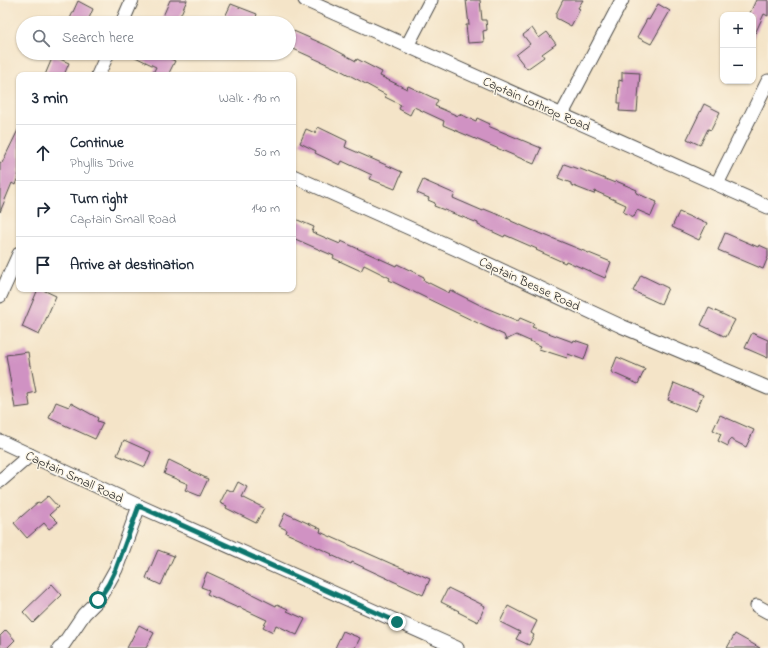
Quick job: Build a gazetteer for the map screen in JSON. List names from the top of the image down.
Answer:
{
  "streets": {
    "street": ["Captain Lothrop Road", "Captain Besse Road", "Captain Small Road"]
  },
  "page": {
    "map_buttons": ["+", "−"],
    "search": "Search here",
    "heading": ["3 min", "Walk · 190 m"],
    "list": [
      ["Continue", "Phyllis Drive", "50 m"],
      ["Turn right", "Captain Small Road", "140 m"],
      "Arrive at destination"
    ]
  }
}
